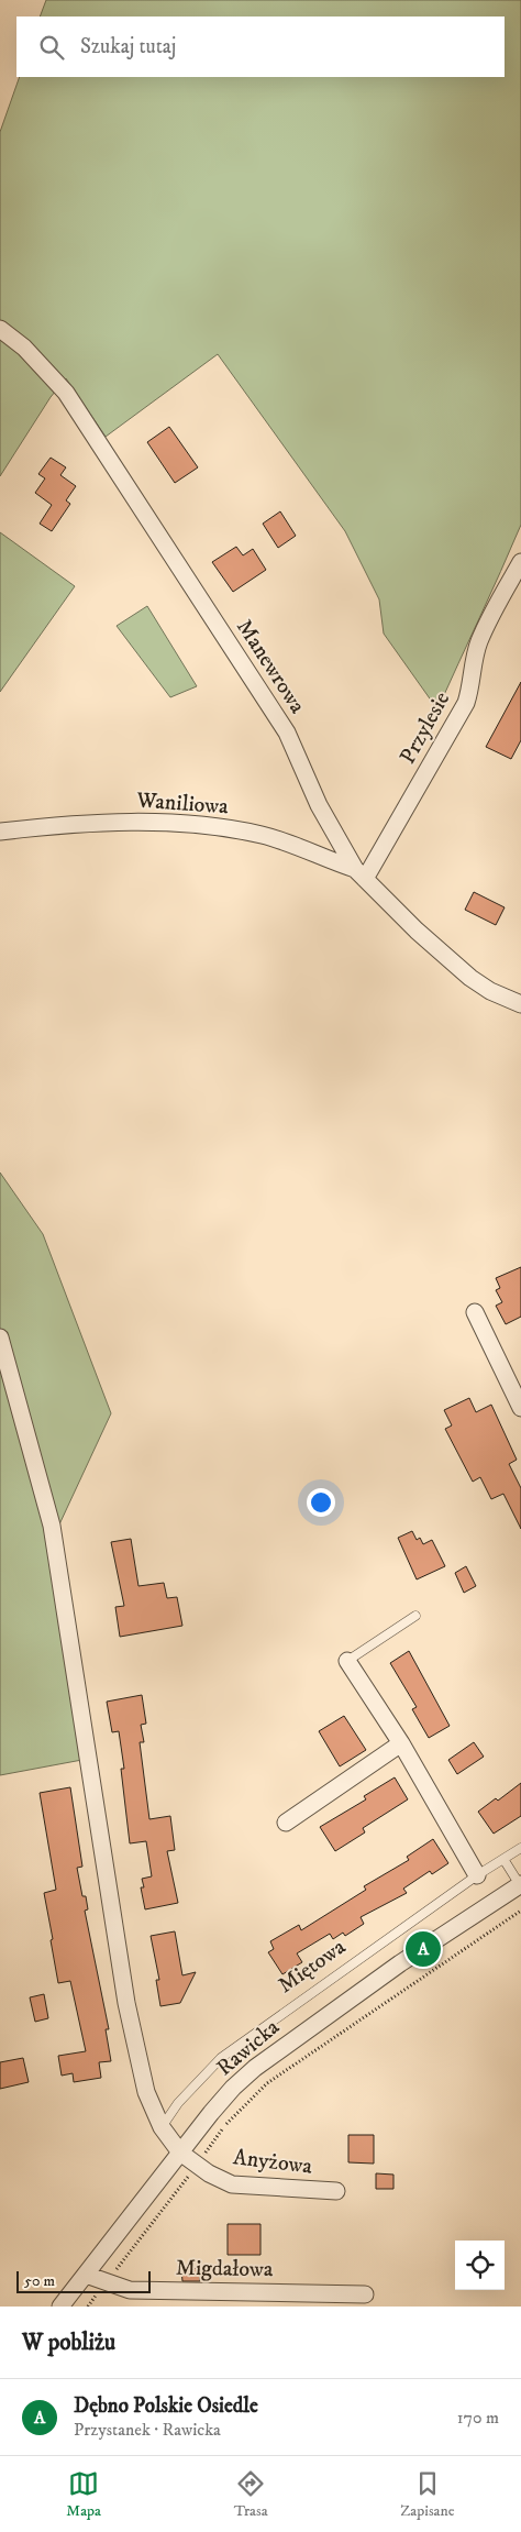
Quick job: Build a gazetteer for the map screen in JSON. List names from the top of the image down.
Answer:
{
  "streets": {
    "street": [
      "Manewrowa",
      "Przylesie",
      "Waniliowa",
      "Rawicka",
      "Anyżowa",
      "Migdałowa"
    ],
    "lane": ["Miętowa"]
  },
  "crossings": [
    ["Manewrowa", "Przylesie"],
    ["Manewrowa", "Waniliowa"],
    ["Przylesie", "Waniliowa"],
    ["Rawicka", "Anyżowa"],
    ["Rawicka", "Migdałowa"]
  ],
  "scale_bar": "50 m",
  "page": {
    "search": "Szukaj tutaj",
    "pins": "A",
    "scale": "50 m",
    "heading": "W pobliżu",
    "list": [
      {
        "mark": "A",
        "name": "Dębno Polskie Osiedle",
        "note": "Przystanek · Rawicka",
        "value": "170 m"
      }
    ],
    "nav": ["Mapa", "Trasa", "Zapisane"]
  }
}
